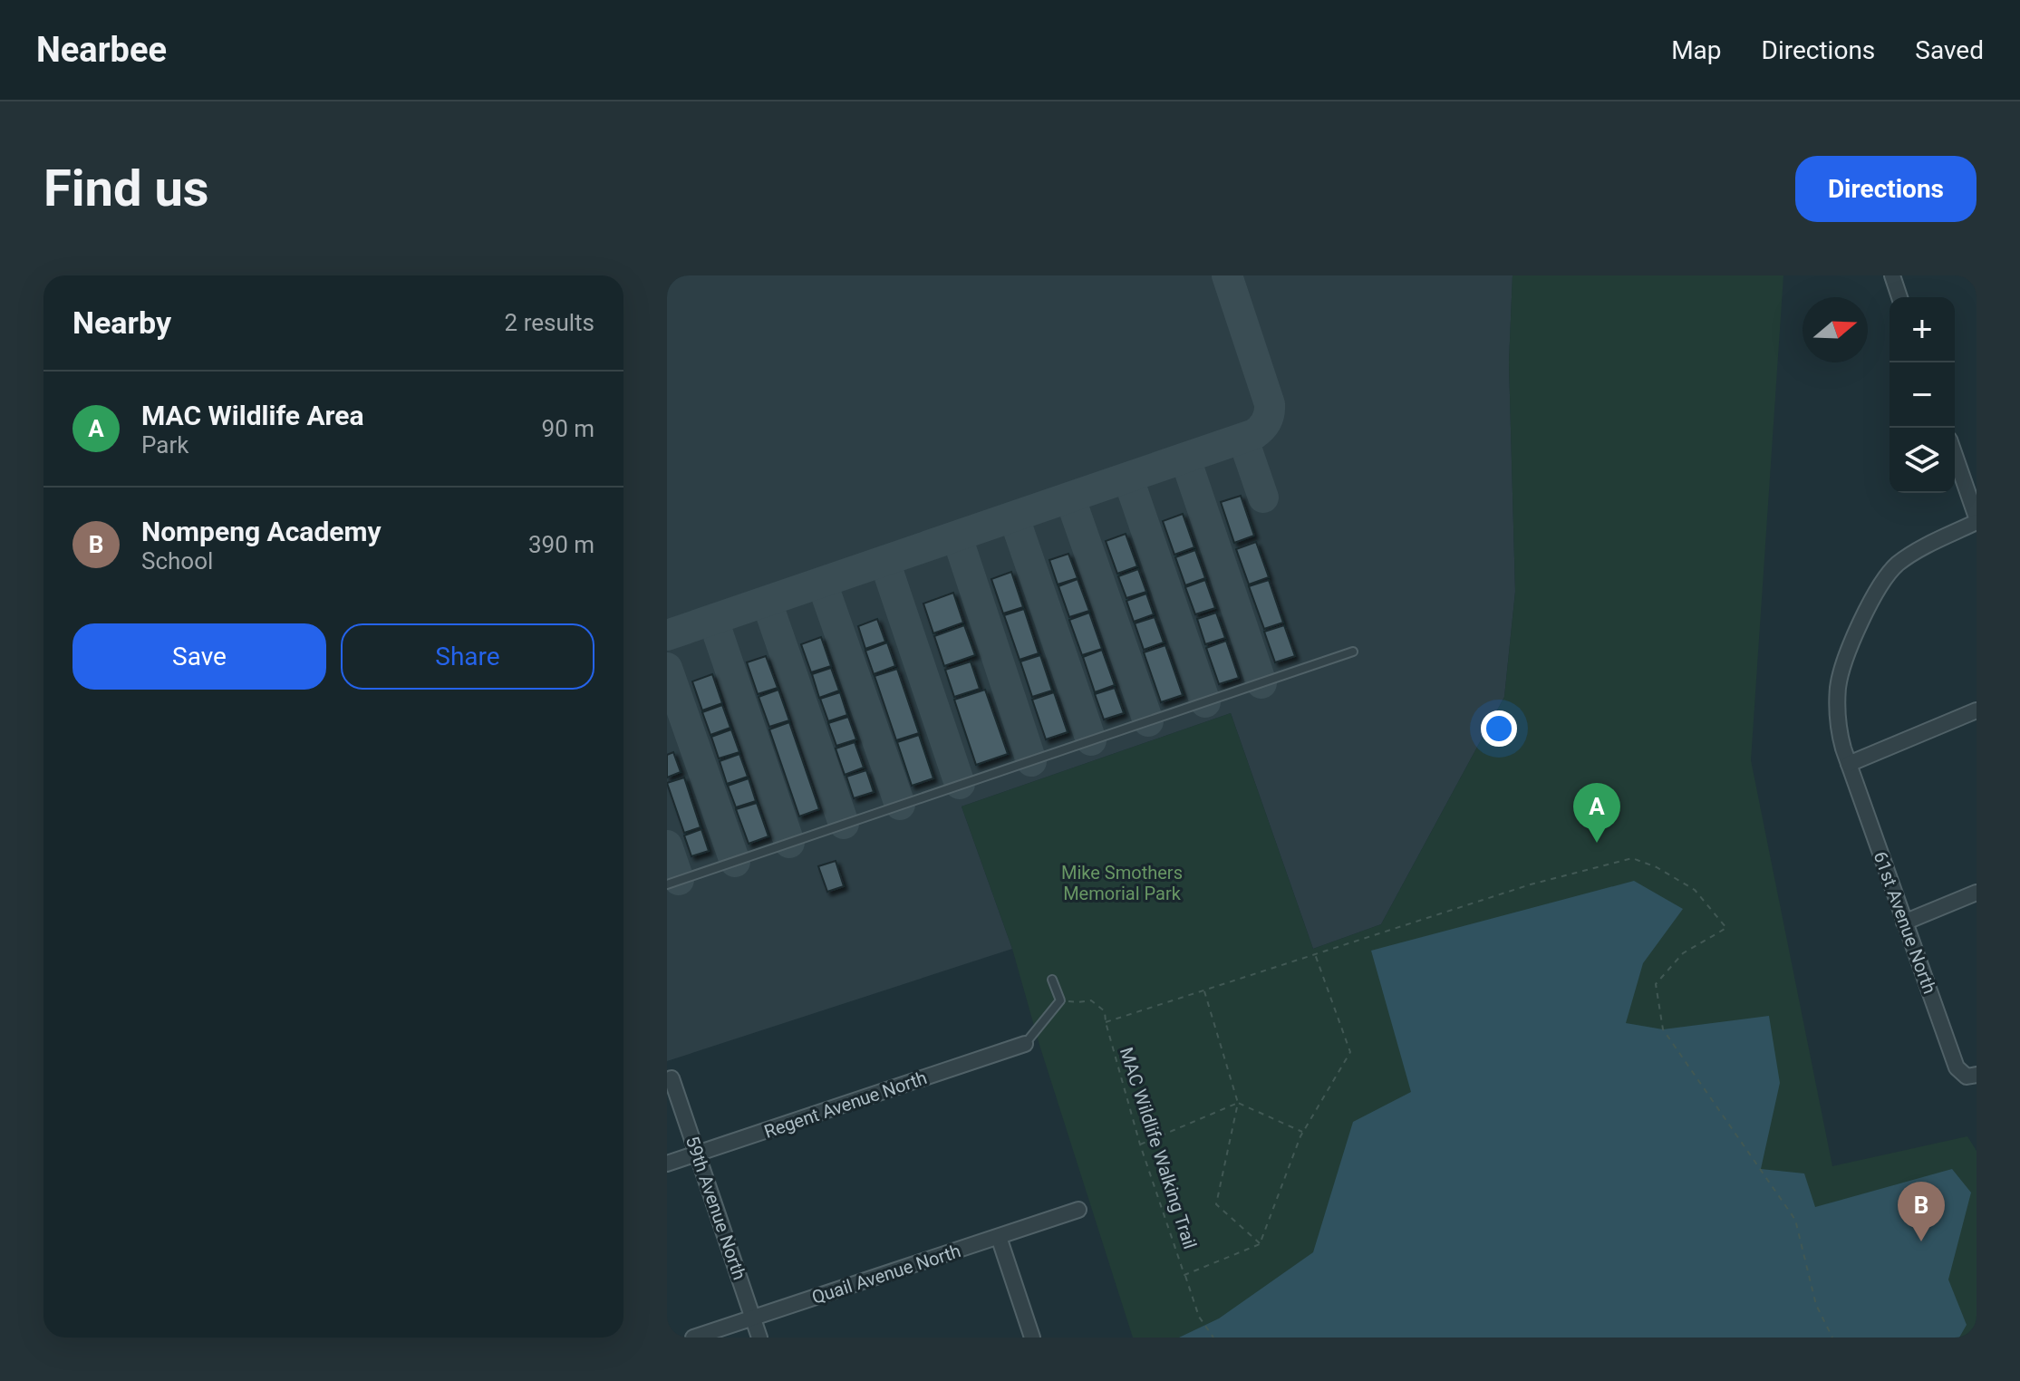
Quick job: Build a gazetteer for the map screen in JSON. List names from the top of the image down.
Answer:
{
  "streets": {
    "street": [
      "61st Avenue North",
      "Regent Avenue North",
      "59th Avenue North",
      "Quail Avenue North"
    ],
    "path": ["MAC Wildlife Walking Trail"]
  },
  "crossings": [
    ["Regent Avenue North", "59th Avenue North"],
    ["59th Avenue North", "Quail Avenue North"]
  ],
  "parks": ["Mike Smothers Memorial Park"],
  "north": "right",
  "page": {
    "header": "Nearbee",
    "nav": ["Map", "Directions", "Saved"],
    "buttons": [
      "Directions",
      ["Save", "Share"]
    ],
    "title": "Find us",
    "heading": ["Nearby", "2 results"],
    "map_buttons": ["+", "−"],
    "list": [
      {
        "mark": "A",
        "name": "MAC Wildlife Area",
        "note": "Park",
        "value": "90 m"
      },
      {
        "mark": "B",
        "name": "Nompeng Academy",
        "note": "School",
        "value": "390 m"
      }
    ],
    "pins": ["A", "B"]
  }
}
